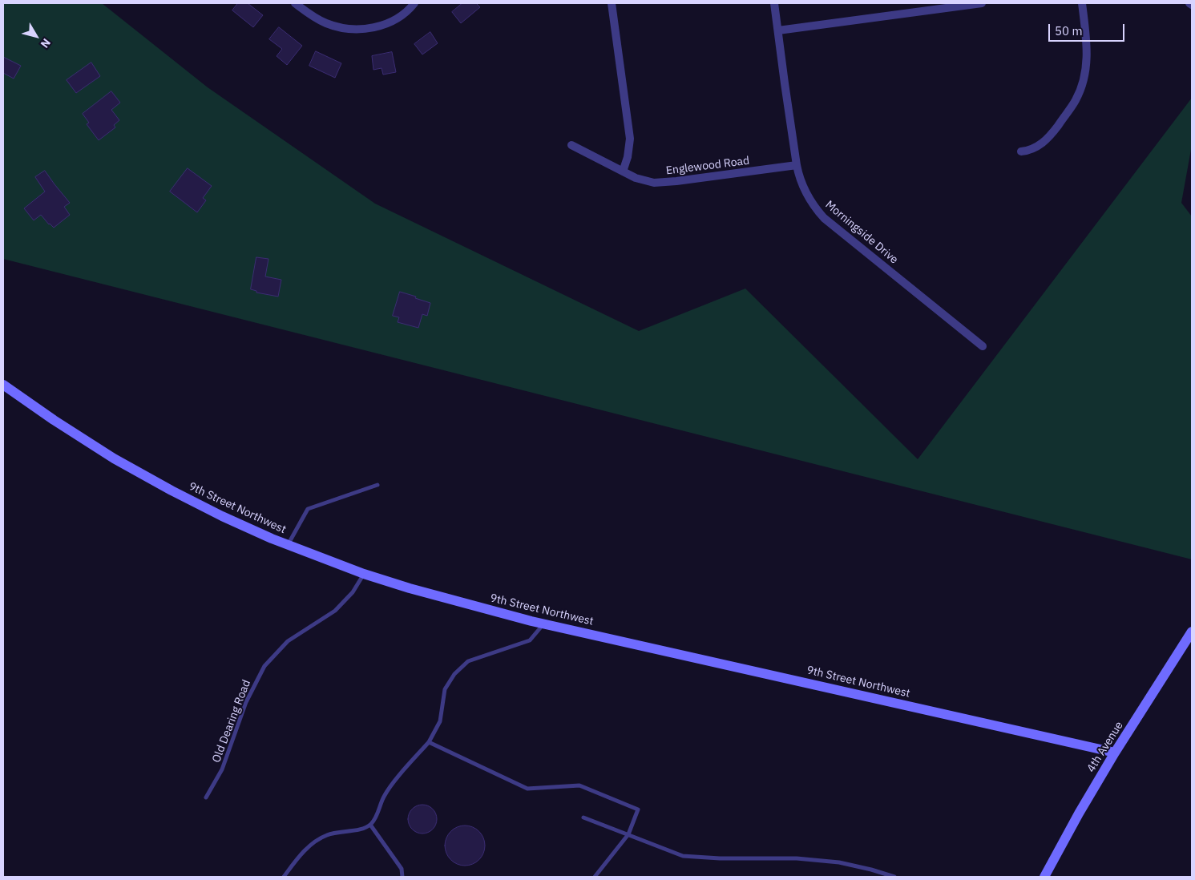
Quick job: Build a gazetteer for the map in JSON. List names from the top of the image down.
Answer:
{
  "streets": {
    "street": [
      "Englewood Road",
      "Morningside Drive",
      "9th Street Northwest",
      "4th Avenue"
    ],
    "lane": ["Old Dearing Road"]
  },
  "crossings": [
    ["Englewood Road", "Morningside Drive"],
    ["9th Street Northwest", "Old Dearing Road"],
    ["9th Street Northwest", "4th Avenue"]
  ],
  "scale_bar": "50 m",
  "north": "bottom right"
}
